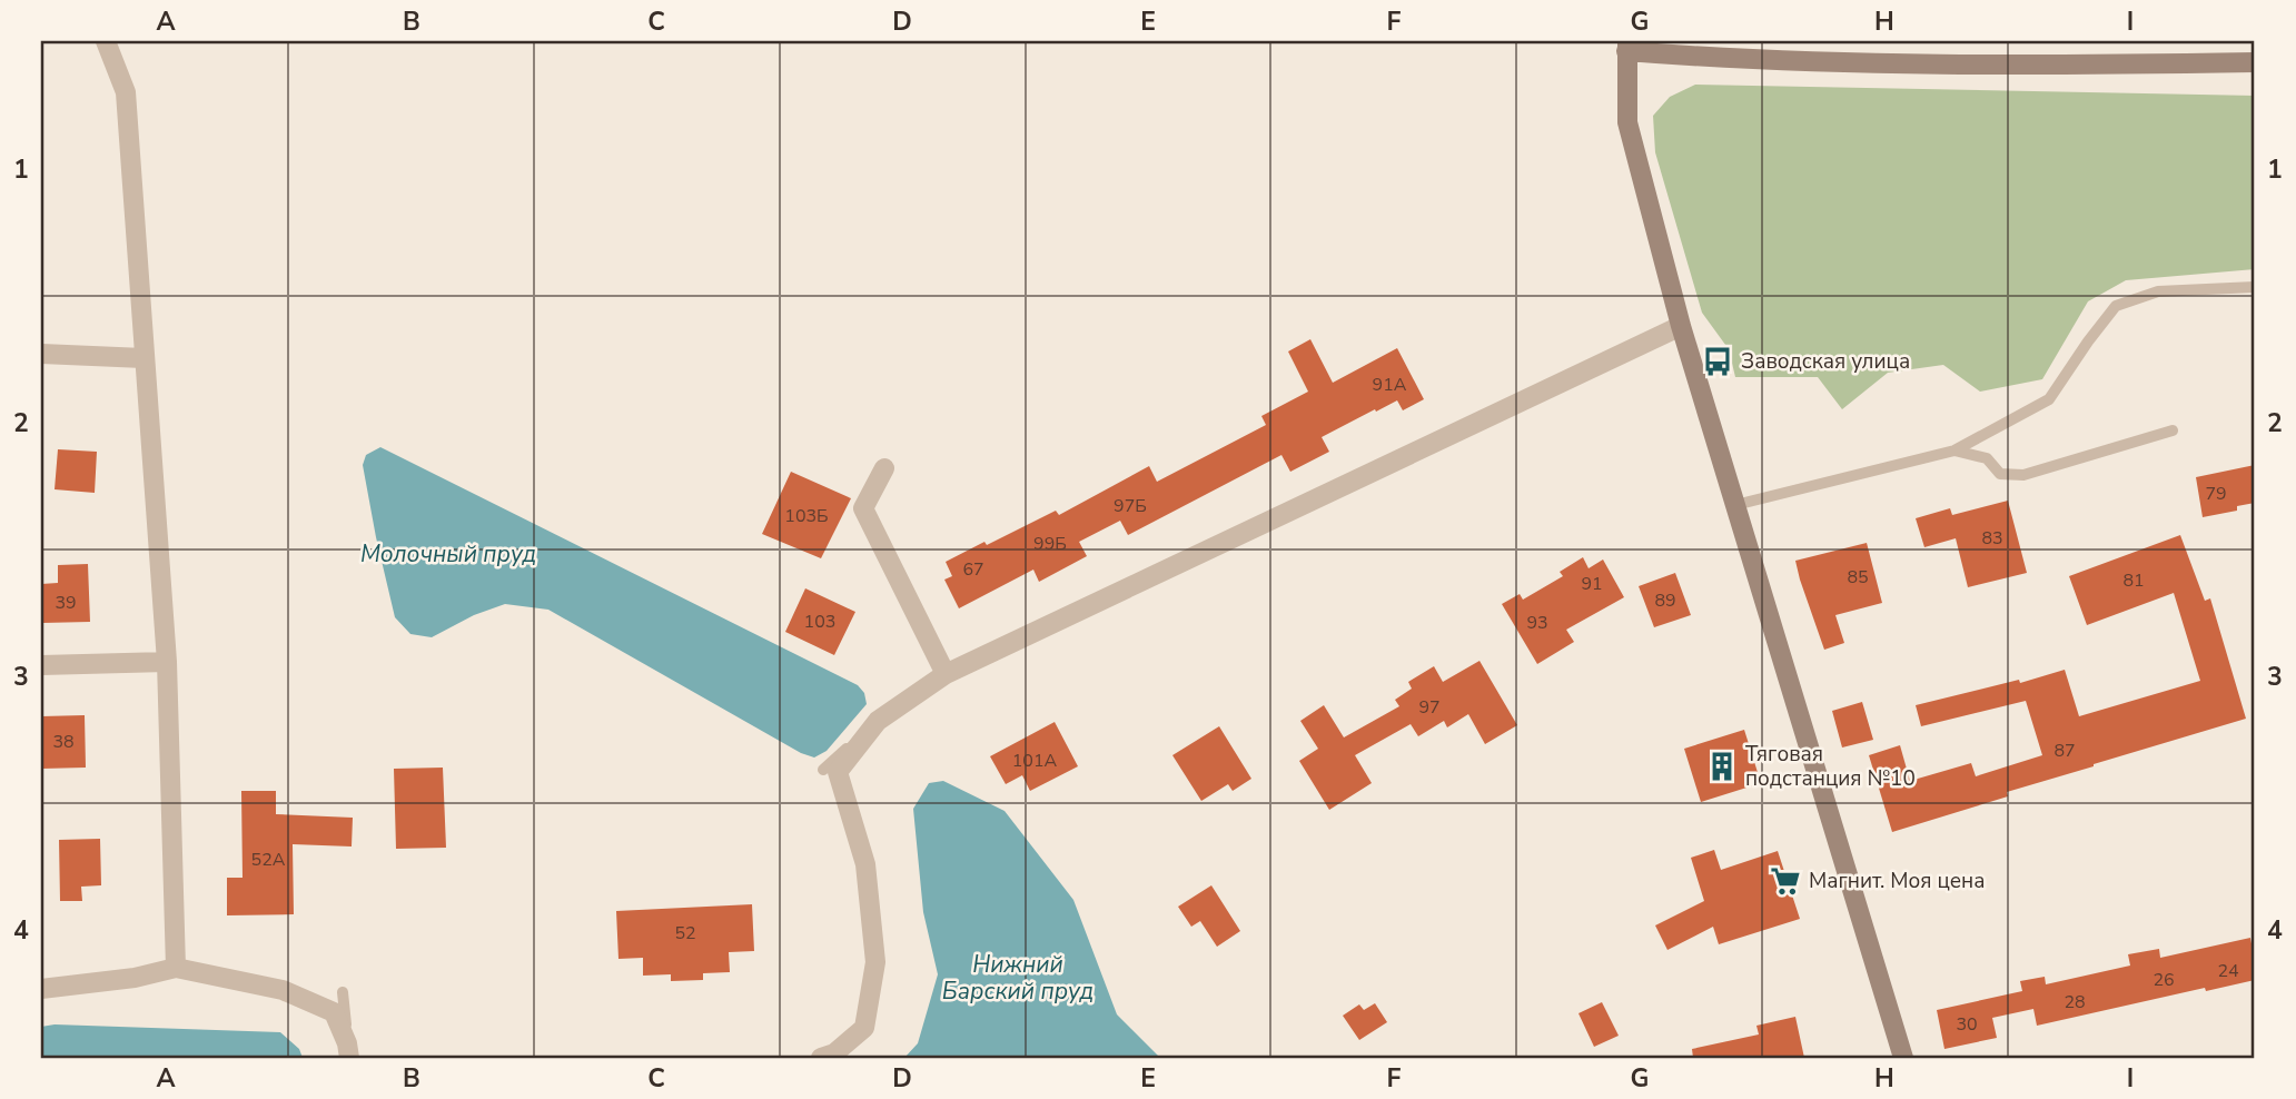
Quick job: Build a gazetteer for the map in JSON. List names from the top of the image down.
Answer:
{
  "water": ["Молочный пруд", "Нижний Барский пруд"],
  "places": {
    "bus stop": ["Заводская улица"],
    "building": ["Тяговая подстанция №10"],
    "supermarket": ["Магнит. Моя цена"]
  },
  "house_numbers": [
    "91А",
    "79",
    "97Б",
    "103Б",
    "83",
    "99Б",
    "67",
    "85",
    "81",
    "91",
    "89",
    "39",
    "103",
    "93",
    "97",
    "38",
    "87",
    "101А",
    "52А",
    "52",
    "24",
    "26",
    "28",
    "30"
  ],
  "grid": {
    "columns": [
      "A",
      "B",
      "C",
      "D",
      "E",
      "F",
      "G",
      "H",
      "I"
    ],
    "rows": [
      "1",
      "2",
      "3",
      "4"
    ]
  }
}
